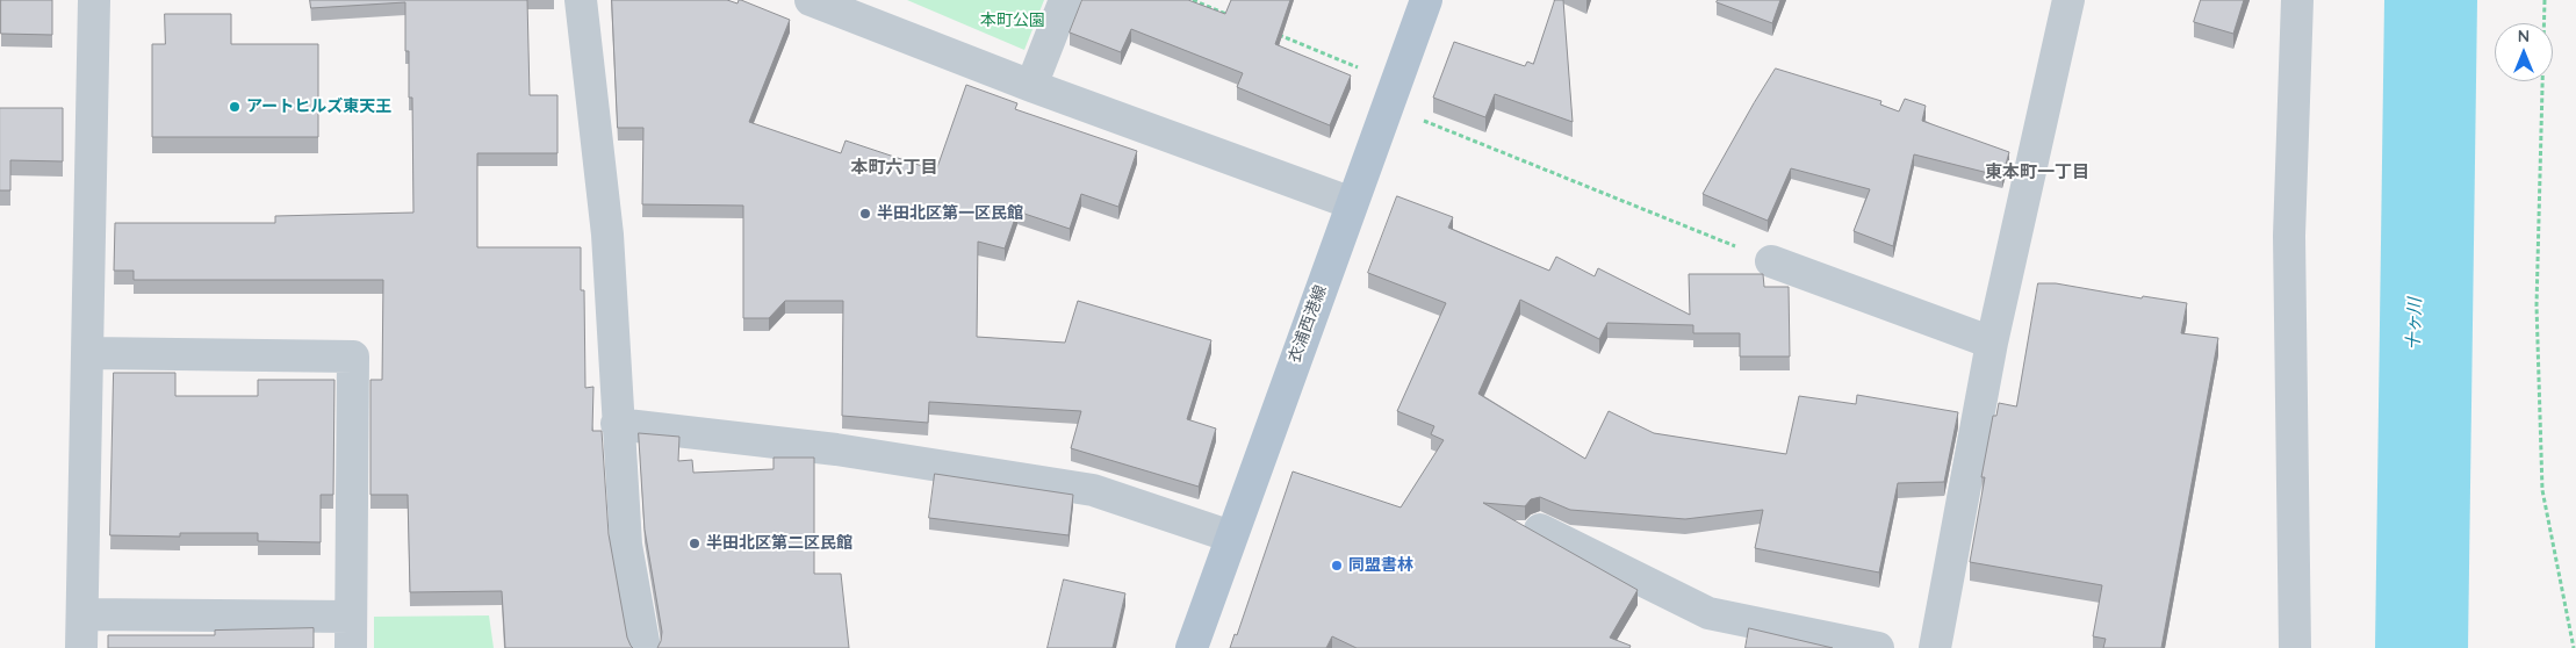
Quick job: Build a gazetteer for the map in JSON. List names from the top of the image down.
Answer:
{
  "streets": {
    "main road": ["衣浦西港線"]
  },
  "districts": ["本町六丁目", "東本町一丁目"],
  "water": ["十ヶ川"],
  "parks": ["本町公園"],
  "places": [
    "アートヒルズ東天王",
    "半田北区第一区民館",
    "半田北区第二区民館",
    "同盟書林"
  ],
  "north": "top"
}
